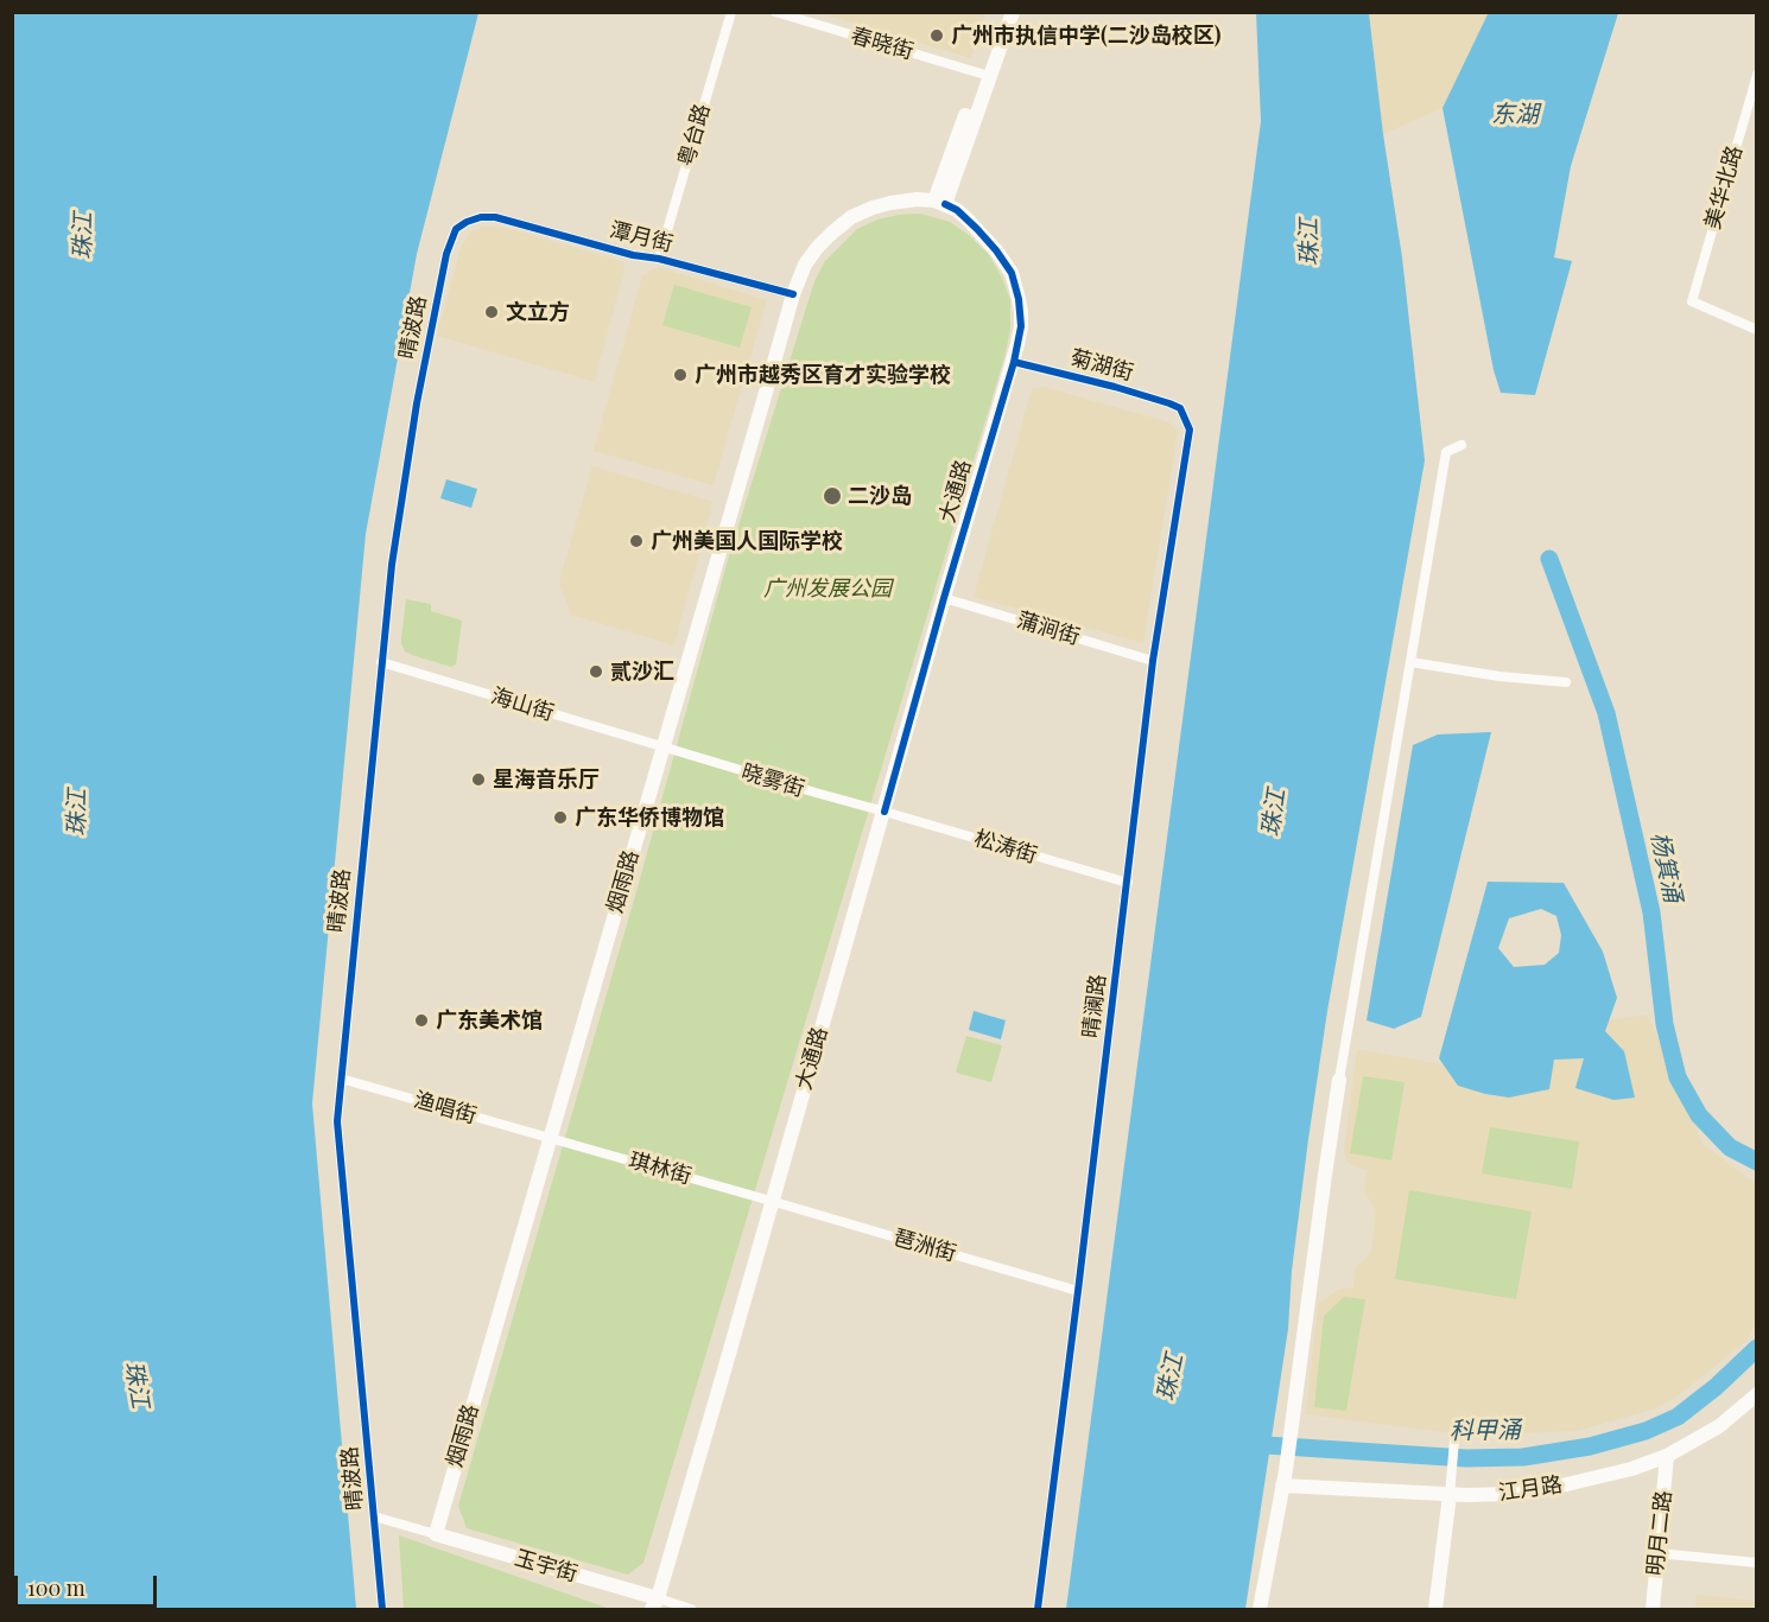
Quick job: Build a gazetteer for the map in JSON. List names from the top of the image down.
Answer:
{
  "streets": {
    "main road": [
      "大通路",
      "烟雨路",
      "江月路",
      "明月二路",
      "玉宇街"
    ],
    "street": [
      "春晓街",
      "粤台路",
      "美华北路",
      "潭月街",
      "晴波路",
      "菊湖街",
      "蒲涧街",
      "海山街",
      "晓雾街",
      "松涛街",
      "晴澜路",
      "渔唱街",
      "琪林街",
      "琶洲街"
    ]
  },
  "crossings": [
    ["粤台路", "潭月街"],
    ["潭月街", "晴波路"],
    ["潭月街", "烟雨路"],
    ["晴波路", "海山街"],
    ["晴波路", "渔唱街"],
    ["菊湖街", "大通路"],
    ["菊湖街", "晴澜路"],
    ["大通路", "蒲涧街"],
    ["大通路", "晓雾街"],
    ["大通路", "松涛街"],
    ["大通路", "烟雨路"],
    ["大通路", "琪林街"],
    ["大通路", "琶洲街"],
    ["大通路", "玉宇街"],
    ["蒲涧街", "晴澜路"],
    ["海山街", "晓雾街"],
    ["海山街", "烟雨路"],
    ["晓雾街", "松涛街"],
    ["晓雾街", "烟雨路"],
    ["松涛街", "晴澜路"],
    ["烟雨路", "渔唱街"],
    ["烟雨路", "琪林街"],
    ["烟雨路", "玉宇街"],
    ["晴澜路", "琶洲街"],
    ["渔唱街", "琪林街"],
    ["琪林街", "琶洲街"],
    ["江月路", "明月二路"]
  ],
  "water": [
    "东湖",
    "珠江",
    "杨箕涌",
    "科甲涌"
  ],
  "parks": ["广州发展公园"],
  "places": [
    "广州市执信中学(二沙岛校区)",
    "文立方",
    "广州市越秀区育才实验学校",
    "二沙岛",
    "广州美国人国际学校",
    "贰沙汇",
    "星海音乐厅",
    "广东华侨博物馆",
    "广东美术馆"
  ],
  "scale_bar": "100 m"
}
